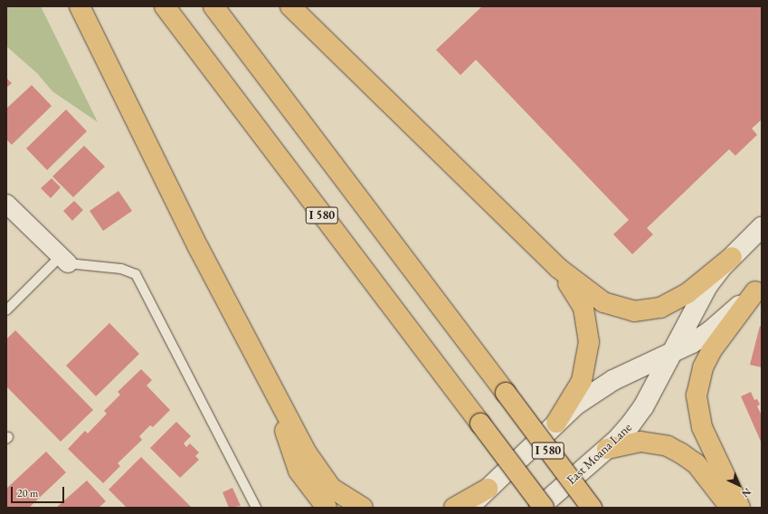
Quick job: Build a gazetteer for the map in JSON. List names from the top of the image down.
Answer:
{
  "streets": {
    "highway": ["I 580"],
    "main road": ["East Moana Lane"]
  },
  "scale_bar": "20 m",
  "north": "bottom right"
}
